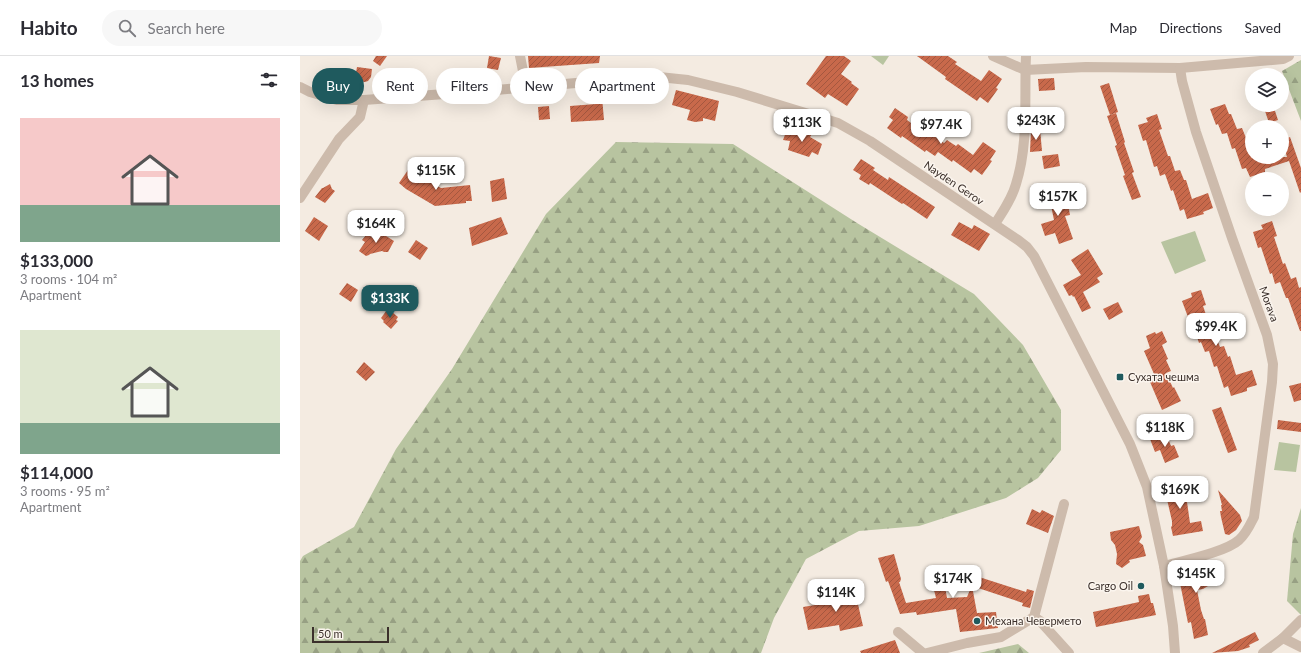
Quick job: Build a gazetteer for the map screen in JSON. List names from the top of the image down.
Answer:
{
  "streets": {
    "street": ["Nayden Gerov", "Morava"]
  },
  "crossings": [
    ["Nayden Gerov", "Morava"]
  ],
  "places": {
    "transit": ["Сухата чешма"],
    "other": ["Cargo Oil", "Механа Чевермето"]
  },
  "scale_bar": "50 m",
  "page": {
    "header": "Habito",
    "search": "Search here",
    "nav": ["Map", "Directions", "Saved"],
    "heading": "13 homes",
    "map_buttons": ["+", "−"],
    "chip": [
      "Buy",
      "Rent",
      "Filters",
      "New",
      "Apartment"
    ],
    "list": [
      {
        "name": "$133,000",
        "note": "3 rooms · 104 m² · Apartment"
      },
      {
        "name": "$114,000",
        "note": "3 rooms · 95 m² · Apartment"
      }
    ],
    "price": [
      "$243K",
      "$113K",
      "$97.4K",
      "$115K",
      "$157K",
      "$164K",
      "$133K",
      "$99.4K",
      "$118K",
      "$169K",
      "$145K",
      "$174K",
      "$114K"
    ],
    "scale": "50 m"
  }
}
